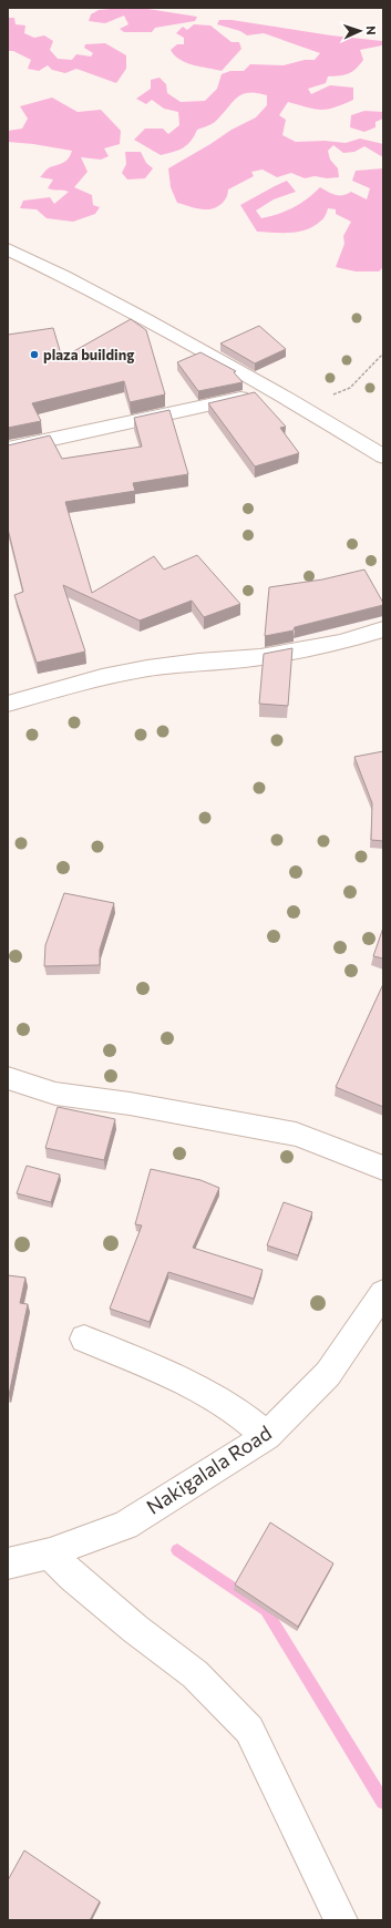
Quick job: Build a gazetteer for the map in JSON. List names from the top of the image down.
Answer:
{
  "streets": {
    "street": ["Nakigalala Road"]
  },
  "places": ["plaza building"],
  "north": "right"
}
